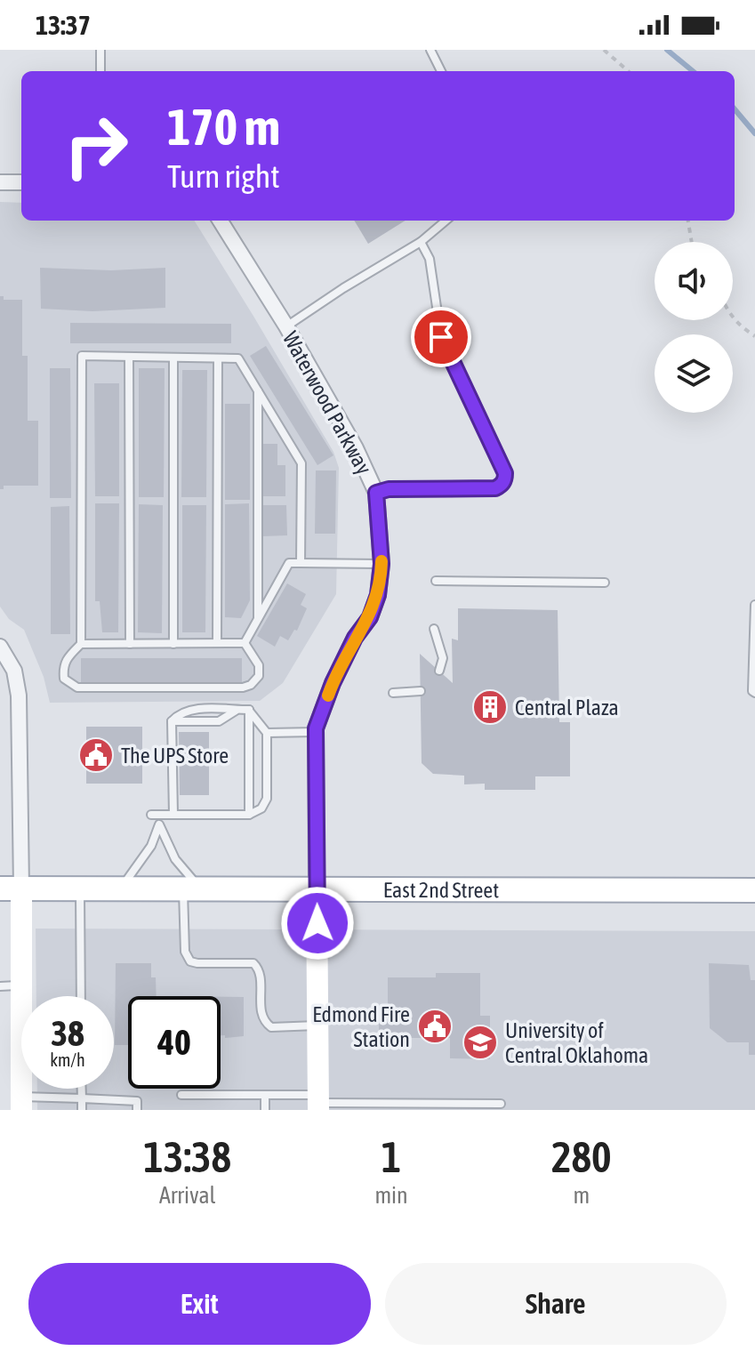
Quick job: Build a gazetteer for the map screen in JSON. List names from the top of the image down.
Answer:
{
  "streets": {
    "main road": ["East 2nd Street"],
    "street": ["Waterwood Parkway"]
  },
  "crossings": [
    ["Waterwood Parkway", "East 2nd Street"]
  ],
  "places": {
    "building": ["Central Plaza"],
    "public building": ["The UPS Store", "Edmond Fire Station"],
    "school or university": ["University of Central Oklahoma"]
  },
  "page": {
    "status": "13:37",
    "turn": ["170 m", "Turn right"],
    "speed": "38 km/h",
    "limit": "40",
    "eta": [
      "13:38",
      "Arrival",
      "1",
      "min",
      "280",
      "m"
    ],
    "buttons": ["Exit", "Share"]
  }
}
